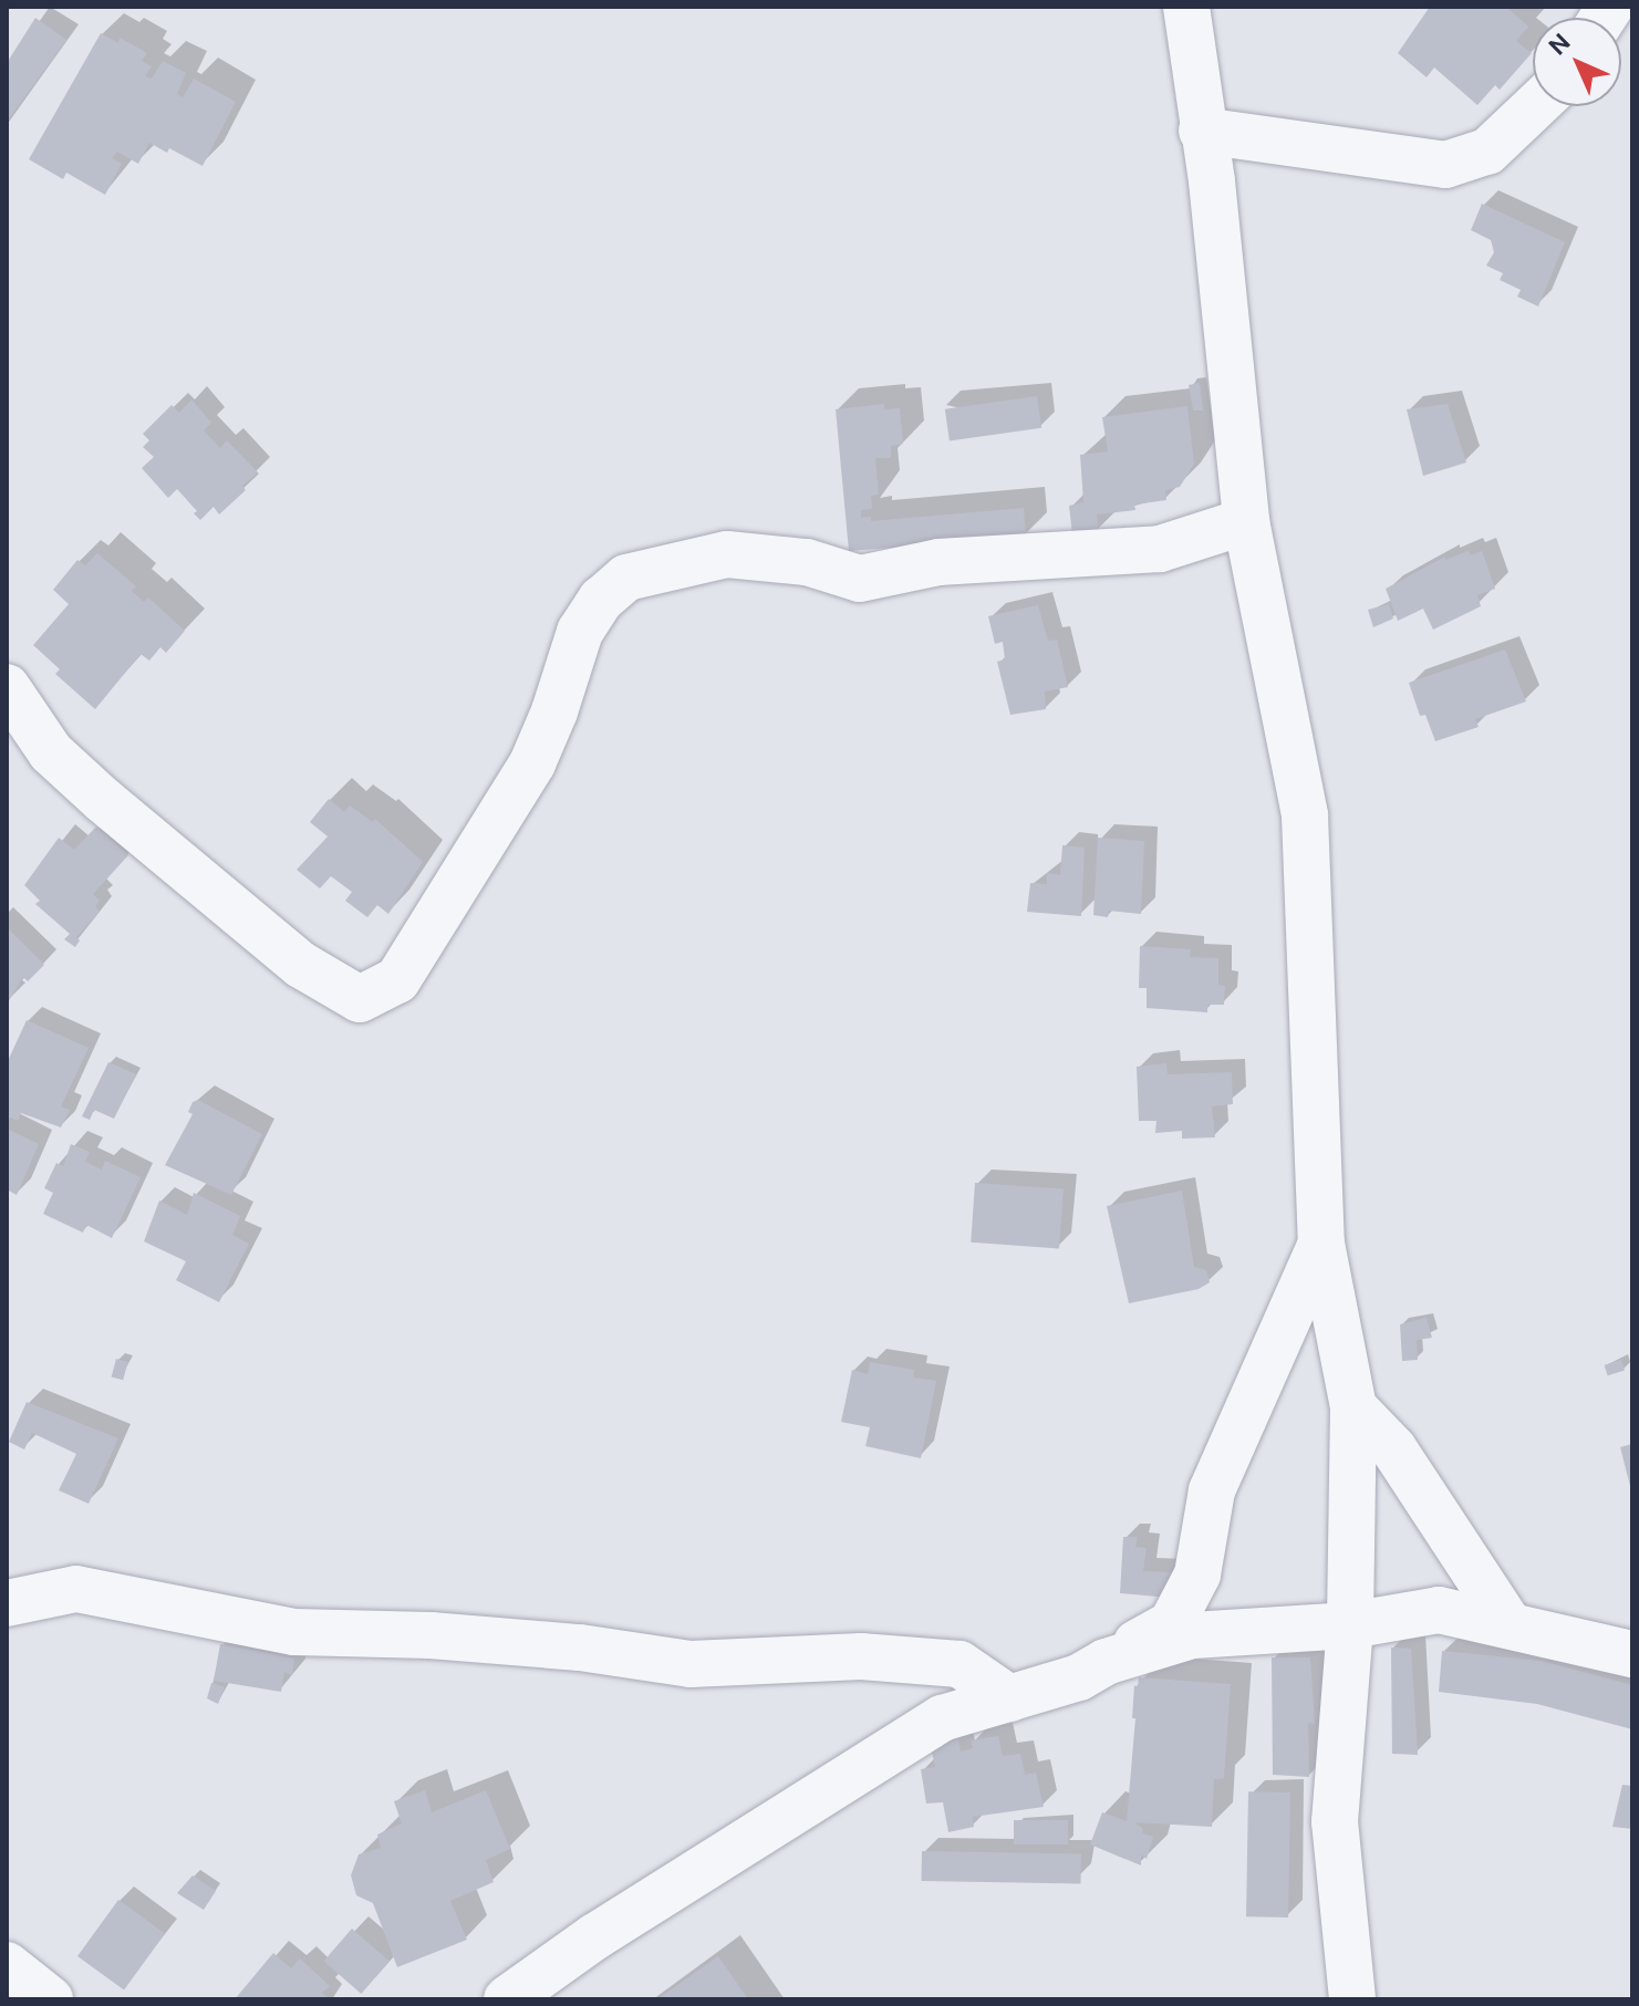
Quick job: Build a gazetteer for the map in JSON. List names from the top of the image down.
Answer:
{
  "north": "top left"
}
